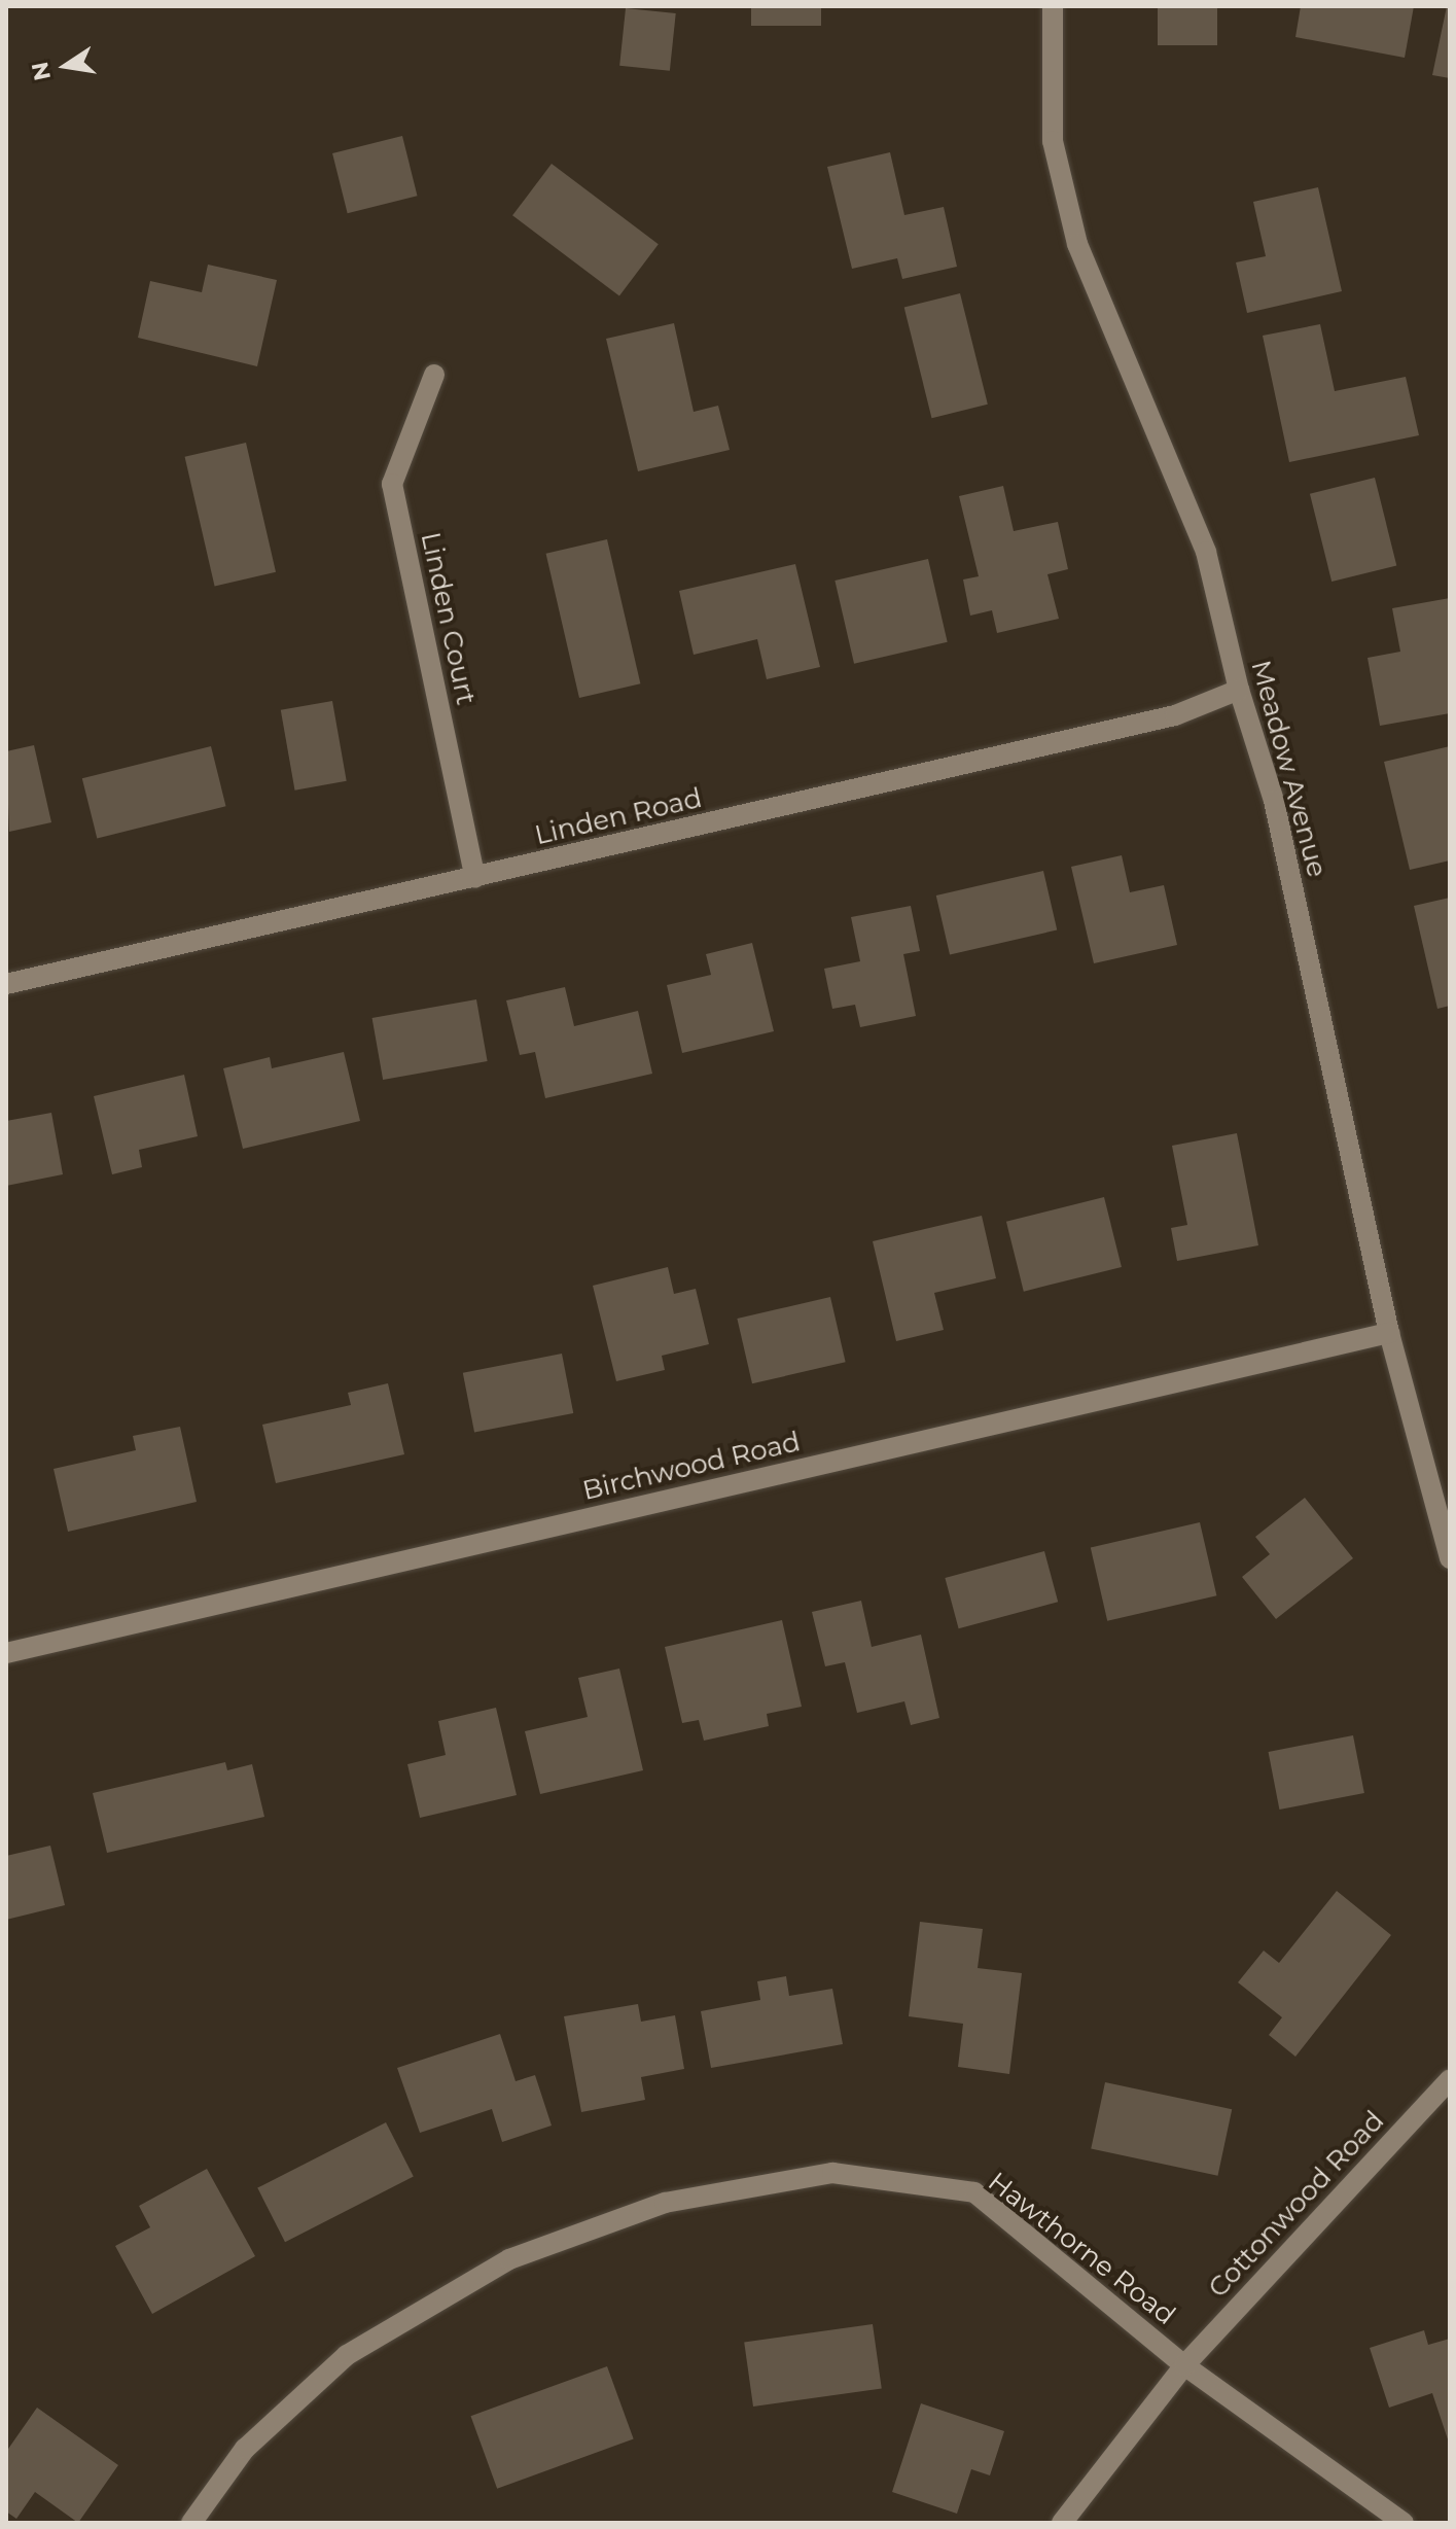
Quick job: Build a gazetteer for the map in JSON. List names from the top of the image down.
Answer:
{
  "streets": {
    "street": [
      "Linden Court",
      "Meadow Avenue",
      "Linden Road",
      "Birchwood Road",
      "Cottonwood Road",
      "Hawthorne Road"
    ]
  },
  "crossings": [
    ["Linden Court", "Linden Road"],
    ["Meadow Avenue", "Linden Road"],
    ["Meadow Avenue", "Birchwood Road"],
    ["Cottonwood Road", "Hawthorne Road"]
  ],
  "north": "left"
}
